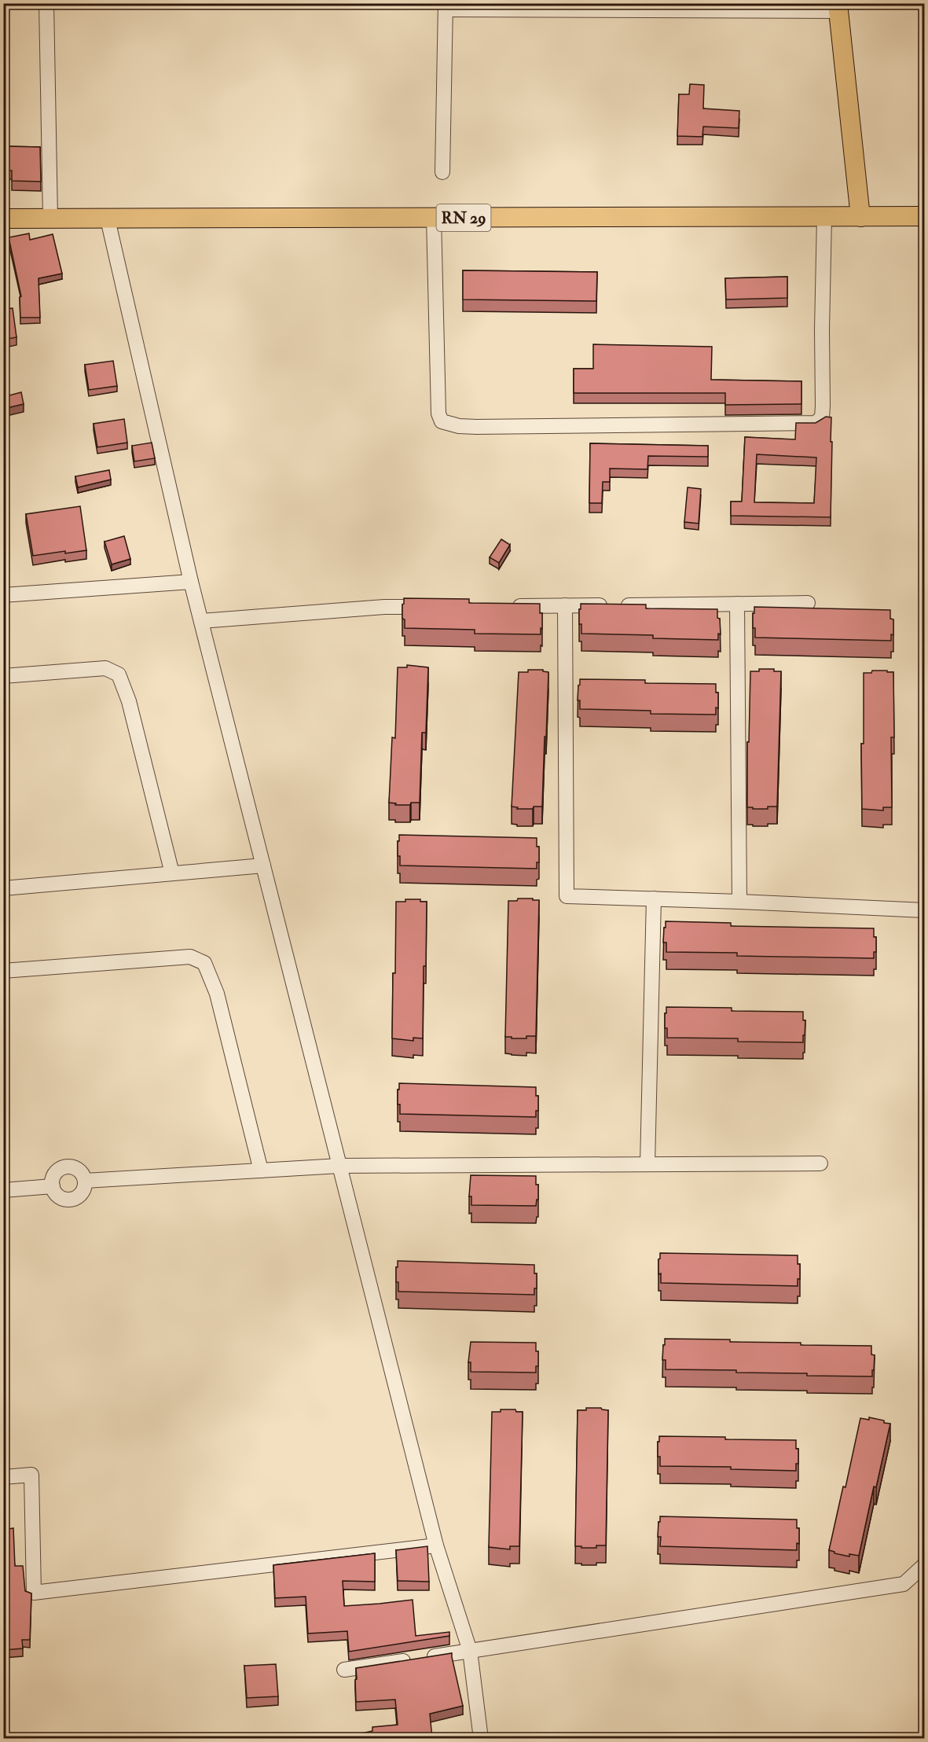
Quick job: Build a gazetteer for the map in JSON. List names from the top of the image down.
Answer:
{
  "streets": {
    "main road": ["RN 29"]
  }
}
